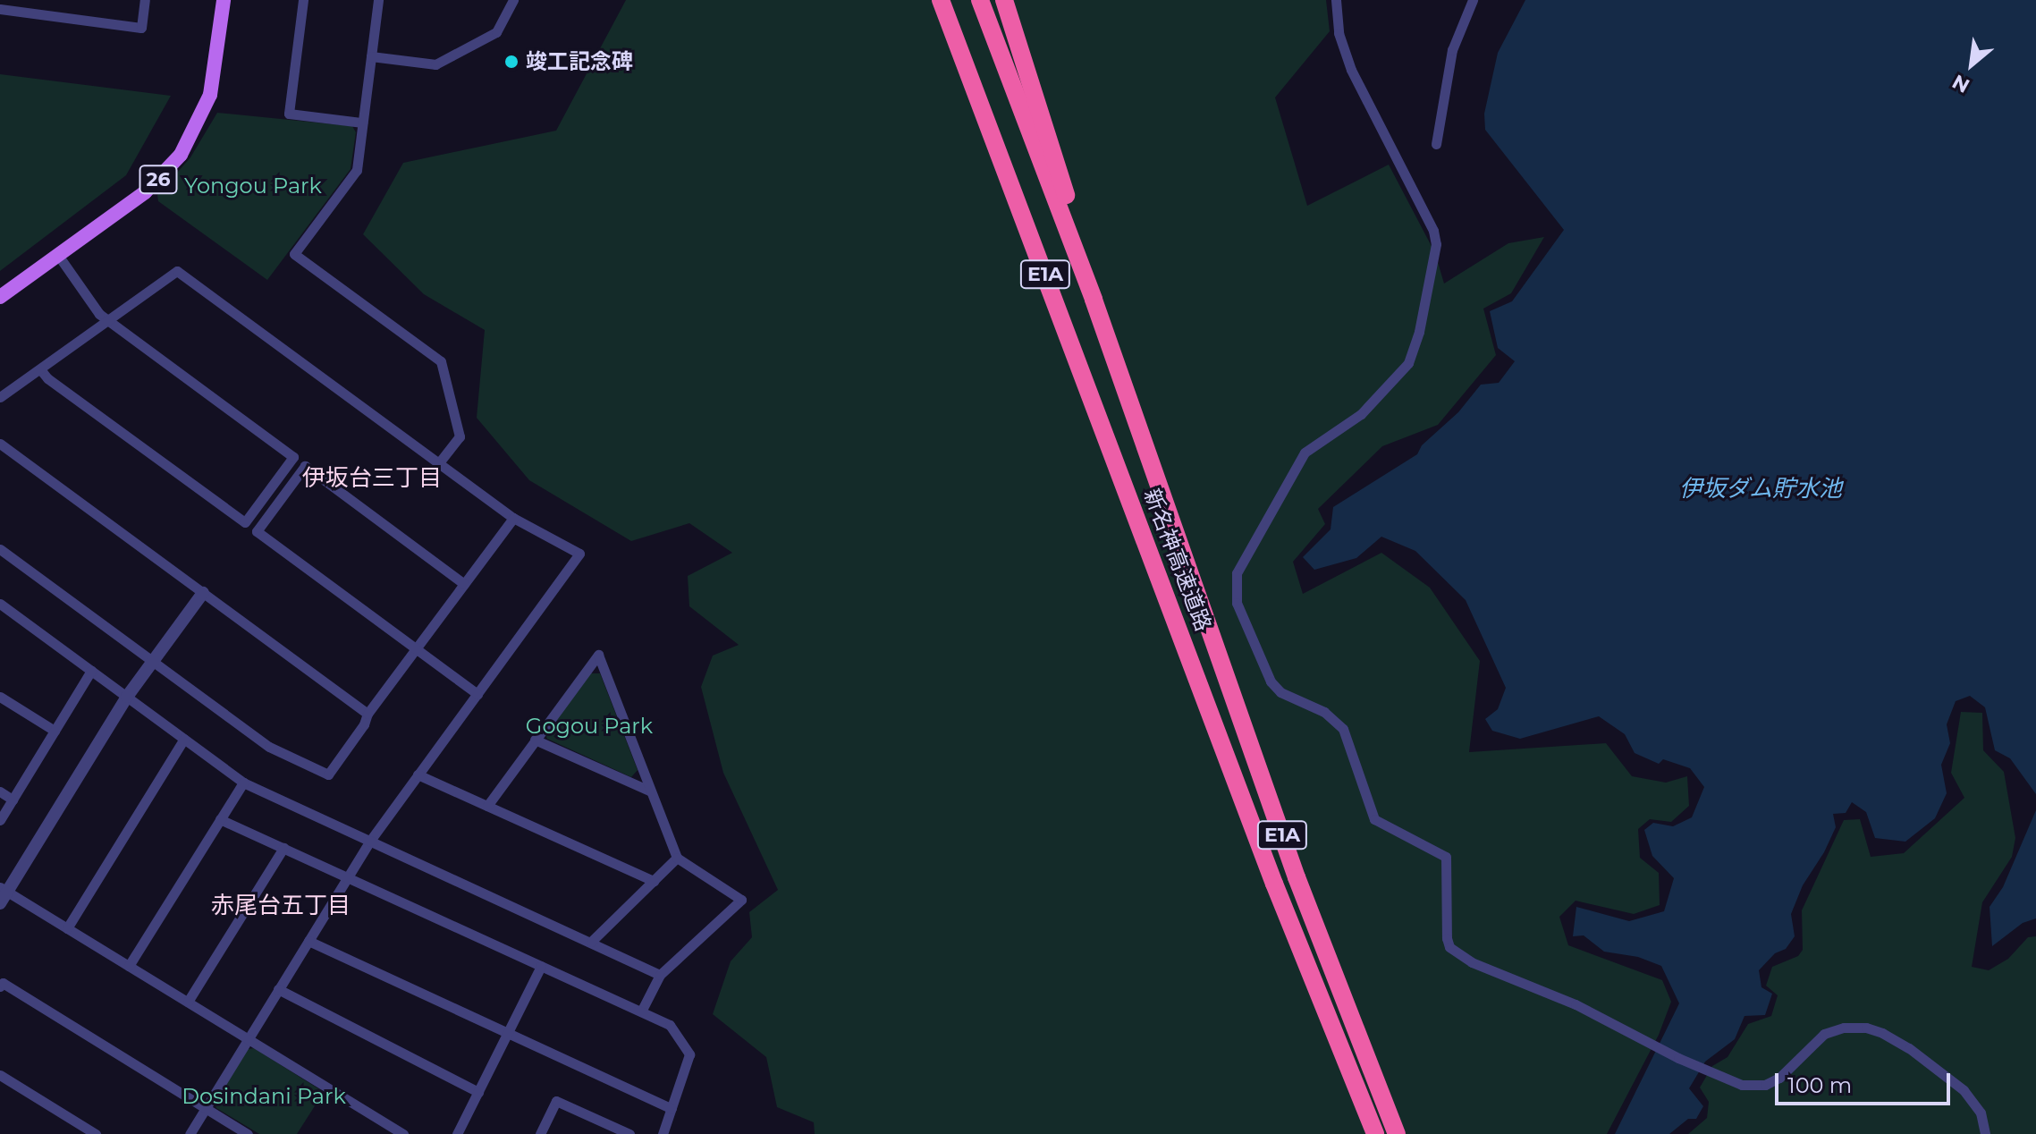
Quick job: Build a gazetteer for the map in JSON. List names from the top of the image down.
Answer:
{
  "streets": {
    "highway": ["E1A", "新名神高速道路"],
    "main road": ["26"]
  },
  "districts": ["伊坂台三丁目", "赤尾台五丁目"],
  "water": ["伊坂ダム貯水池"],
  "parks": ["Yongou Park", "Gogou Park", "Dosindani Park"],
  "places": ["竣工記念碑"],
  "scale_bar": "100 m",
  "north": "bottom left"
}
